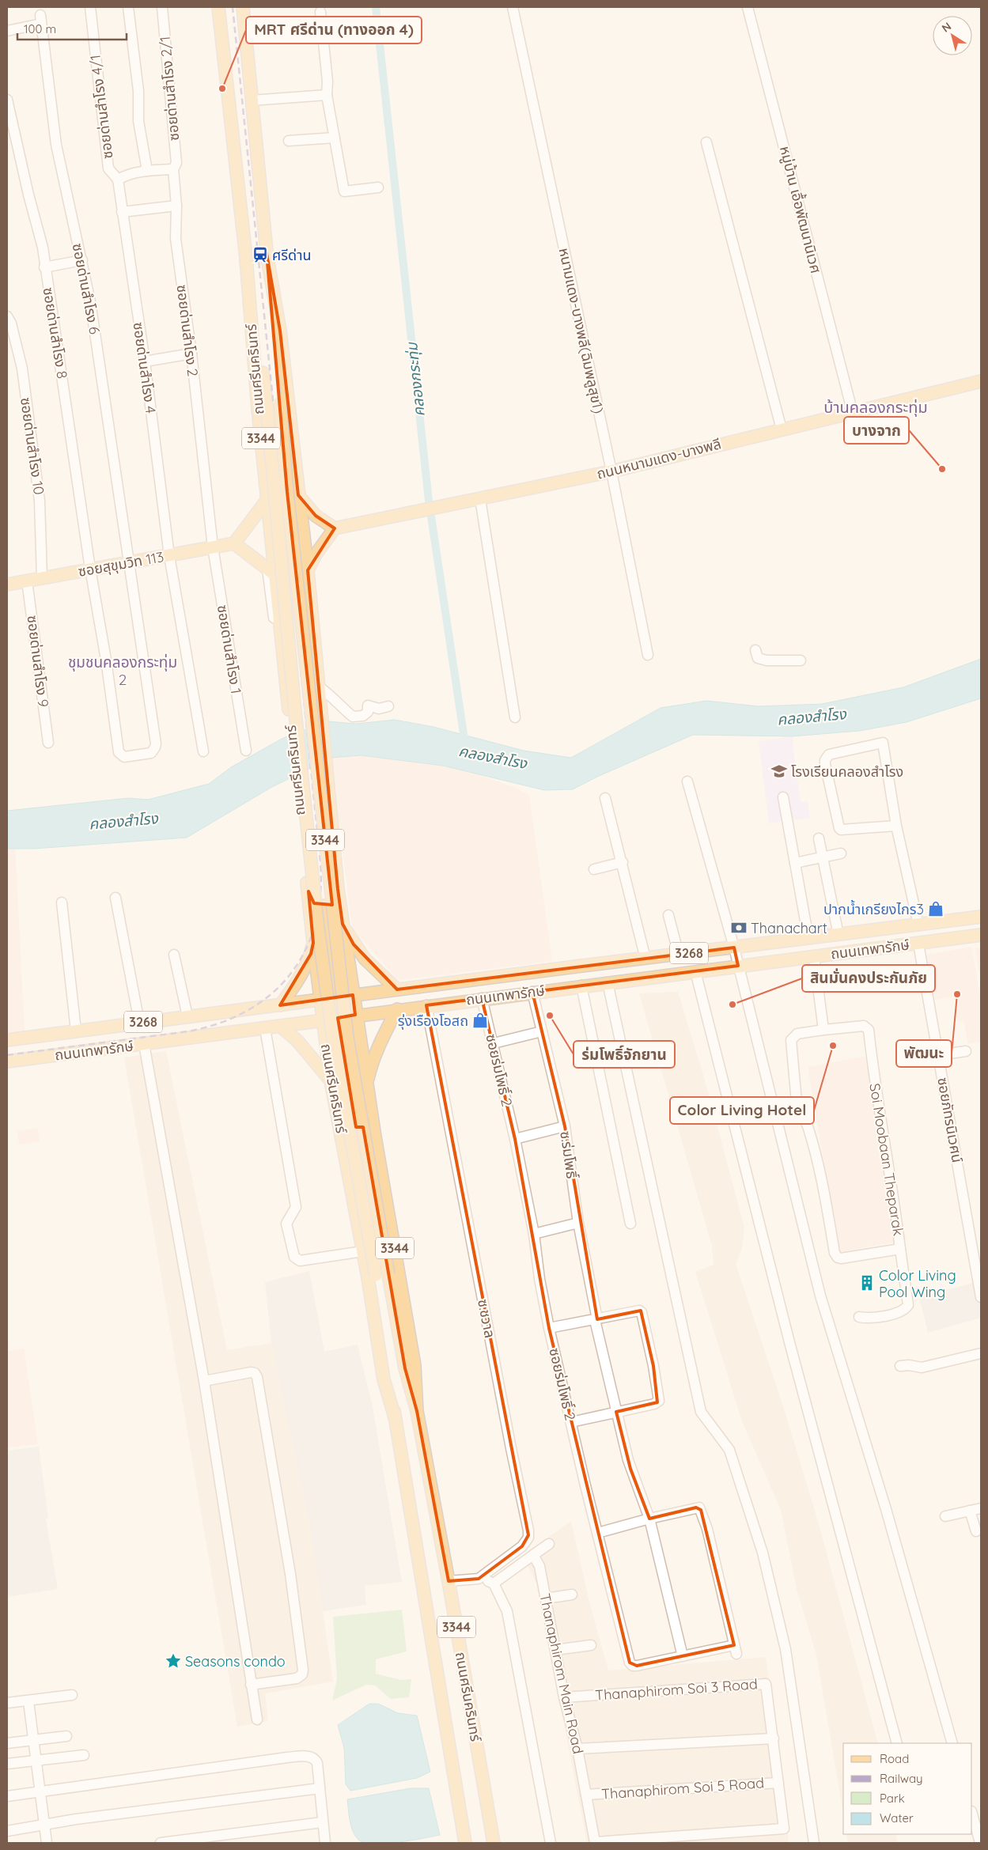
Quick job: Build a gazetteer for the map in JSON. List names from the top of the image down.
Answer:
{
  "streets": {
    "main road": [
      "ถนนศรีนครินทร์",
      "3344",
      "ถนนหนามแดง-บางพลี",
      "ซอยสุขุมวิท 113",
      "ถนนเทพารักษ์",
      "3268"
    ],
    "street": [
      "ซอยด่านสำโรง 2/1",
      "ซอยด่านสำโรง 4/1",
      "หมู่บ้าน เอื้อพัฒนานิเวศ",
      "ซอยด่านสำโรง 6",
      "ซอยด่านสำโรง 2",
      "หนามแดง-บางพลี(ฉิมพลูสุข1)",
      "ซอยด่านสำโรง 8",
      "ซอยด่านสำโรง 4",
      "ซอยด่านสำโรง 10",
      "ซอยด่านสำโรง 1",
      "ซอยด่านสำโรง 9",
      "ซอยร่มโพธิ์ 2",
      "ซอยภัทรนิเวศน์",
      "ซ.ร่มโพธิ์",
      "Soi Moobaan Theparak",
      "ซ.ชวาล",
      "Thanaphirom Main Road",
      "Thanaphirom Soi 3 Road",
      "Thanaphirom Soi 5 Road"
    ]
  },
  "crossings": [
    ["ซอยด่านสำโรง 2/1", "ซอยด่านสำโรง 2"],
    ["ซอยด่านสำโรง 4/1", "ซอยด่านสำโรง 4"],
    ["หมู่บ้าน เอื้อพัฒนานิเวศ", "ถนนหนามแดง-บางพลี"],
    ["ซอยด่านสำโรง 6", "ซอยด่านสำโรง 8"],
    ["ซอยด่านสำโรง 6", "ซอยสุขุมวิท 113"],
    ["ซอยด่านสำโรง 2", "ซอยสุขุมวิท 113"],
    ["ซอยด่านสำโรง 2", "ซอยด่านสำโรง 1"],
    ["หนามแดง-บางพลี(ฉิมพลูสุข1)", "ถนนหนามแดง-บางพลี"],
    ["ซอยด่านสำโรง 8", "ซอยสุขุมวิท 113"],
    ["ซอยด่านสำโรง 4", "ซอยสุขุมวิท 113"],
    ["ถนนศรีนครินทร์", "ถนนเทพารักษ์"],
    ["ซอยด่านสำโรง 10", "ซอยสุขุมวิท 113"],
    ["ซอยสุขุมวิท 113", "ซอยด่านสำโรง 1"],
    ["ซอยสุขุมวิท 113", "ซอยด่านสำโรง 9"],
    ["ถนนเทพารักษ์", "ซอยร่มโพธิ์ 2"],
    ["ถนนเทพารักษ์", "ซอยภัทรนิเวศน์"],
    ["ถนนเทพารักษ์", "ซ.ร่มโพธิ์"],
    ["ถนนเทพารักษ์", "ซ.ชวาล"],
    ["ซอยร่มโพธิ์ 2", "ซ.ร่มโพธิ์"],
    ["Thanaphirom Main Road", "Thanaphirom Soi 3 Road"],
    ["Thanaphirom Main Road", "Thanaphirom Soi 5 Road"]
  ],
  "districts": ["บ้านคลองกระทุ่ม", "ชุมชนคลองกระทุ่ม 2"],
  "water": ["คลองกระทุ่ม", "คลองสำโรง"],
  "places": {
    "other": [
      "MRT ศรีด่าน (ทางออก 4)",
      "บางจาก",
      "พัฒนะ",
      "สินมั่นคงประกันภัย",
      "ร่มโพธิ์จักยาน",
      "Color Living Hotel"
    ],
    "station": ["ศรีด่าน"],
    "school or university": ["โรงเรียนคลองสำโรง"],
    "shop": ["ปากน้ำเกรียงไกร3", "รุ่งเรืองโอสถ"],
    "bank": ["Thanachart"],
    "building": ["Color Living Pool Wing"],
    "place": ["Seasons condo"]
  },
  "legend": [
    "Road",
    "Railway",
    "Park",
    "Water"
  ],
  "scale_bar": "100 m",
  "north": "top left"
}
